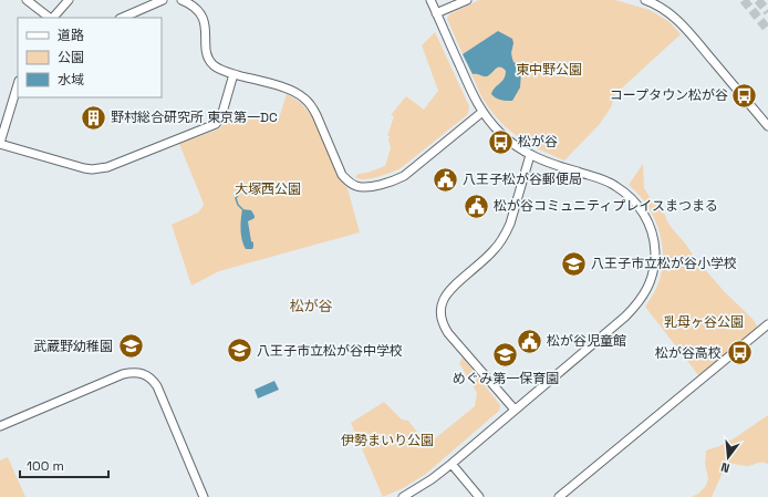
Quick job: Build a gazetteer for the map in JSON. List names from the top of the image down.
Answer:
{
  "districts": ["松が谷"],
  "parks": [
    "東中野公園",
    "大塚西公園",
    "乳母ヶ谷公園",
    "伊勢まいり公園"
  ],
  "places": {
    "bus stop": ["コープタウン松が谷", "松が谷", "松が谷高校"],
    "building": ["野村総合研究所 東京第一DC"],
    "public building": ["八王子松が谷郵便局", "松が谷コミュニティプレイスまつまる", "松が谷児童館"],
    "school or university": [
      "八王子市立松が谷小学校",
      "武蔵野幼稚園",
      "八王子市立松が谷中学校",
      "めぐみ第一保育園"
    ]
  },
  "legend": ["道路", "公園", "水域"],
  "scale_bar": "100 m",
  "north": "bottom"
}
